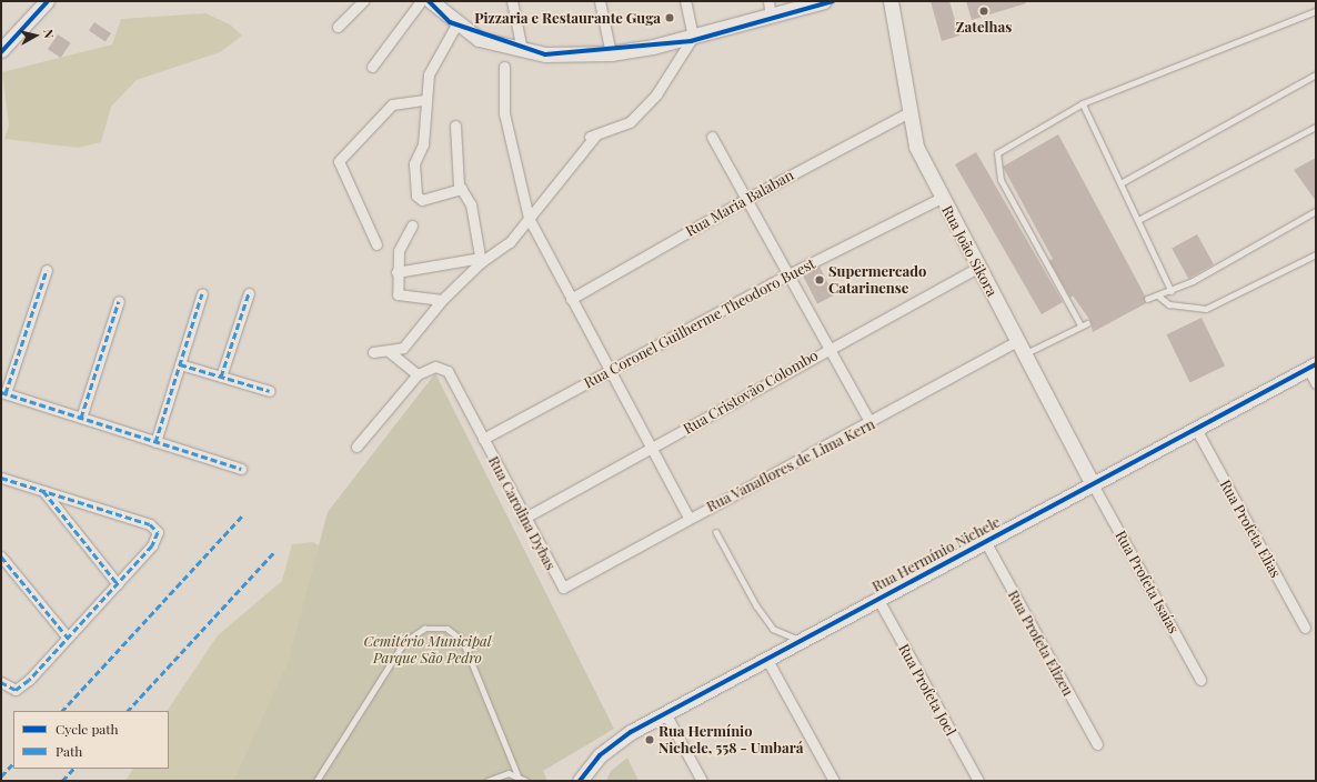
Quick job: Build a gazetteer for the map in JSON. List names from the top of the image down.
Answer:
{
  "streets": {
    "street": [
      "Rua Maria Balaban",
      "Rua João Sikora",
      "Rua Coronel Guilherme Theodoro Buest",
      "Rua Cristovão Colombo",
      "Rua Vanaflores de Lima Kern",
      "Rua Carolina Dybas",
      "Rua Profeta Elias",
      "Rua Hermínio Nichele",
      "Rua Profeta Isaías",
      "Rua Profeta Elizeu",
      "Rua Profeta Joel"
    ]
  },
  "crossings": [
    ["Rua Maria Balaban", "Rua João Sikora"],
    ["Rua João Sikora", "Rua Coronel Guilherme Theodoro Buest"],
    ["Rua João Sikora", "Rua Cristovão Colombo"],
    ["Rua João Sikora", "Rua Vanaflores de Lima Kern"],
    ["Rua João Sikora", "Rua Hermínio Nichele"],
    ["Rua João Sikora", "Rua Profeta Isaías"],
    ["Rua Coronel Guilherme Theodoro Buest", "Rua Carolina Dybas"],
    ["Rua Cristovão Colombo", "Rua Carolina Dybas"],
    ["Rua Vanaflores de Lima Kern", "Rua Carolina Dybas"],
    ["Rua Profeta Elias", "Rua Hermínio Nichele"],
    ["Rua Hermínio Nichele", "Rua Profeta Isaías"],
    ["Rua Hermínio Nichele", "Rua Profeta Elizeu"],
    ["Rua Hermínio Nichele", "Rua Profeta Joel"]
  ],
  "parks": ["Cemitério Municipal Parque São Pedro"],
  "places": [
    "Zatelhas",
    "Pizzaria e Restaurante Guga",
    "Supermercado Catarinense",
    "Rua Hermínio Nichele, 558 - Umbará"
  ],
  "legend": ["Cycle path", "Path"],
  "north": "right"
}
